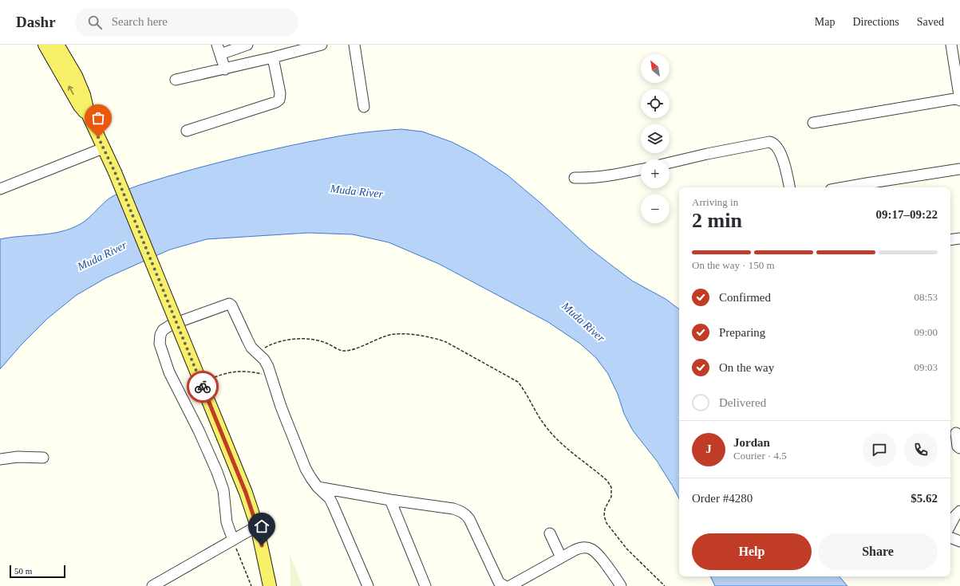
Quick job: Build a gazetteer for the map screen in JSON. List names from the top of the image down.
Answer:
{
  "water": ["Muda River"],
  "scale_bar": "50 m",
  "north": "top left",
  "page": {
    "header": "Dashr",
    "search": "Search here",
    "nav": ["Map", "Directions", "Saved"],
    "map_buttons": ["+", "−"],
    "heading": ["2 min", "Arriving in", "09:17–09:22"],
    "panel": [
      "Jordan",
      "Courier · 4.5",
      "Order #4280",
      "$5.62"
    ],
    "bar": "On the way · 150 m",
    "list": [
      ["Confirmed", "08:53"],
      ["Preparing", "09:00"],
      ["On the way", "09:03"],
      "Delivered"
    ],
    "round": "J",
    "buttons": ["Help", "Share"],
    "scale": "50 m"
  }
}
